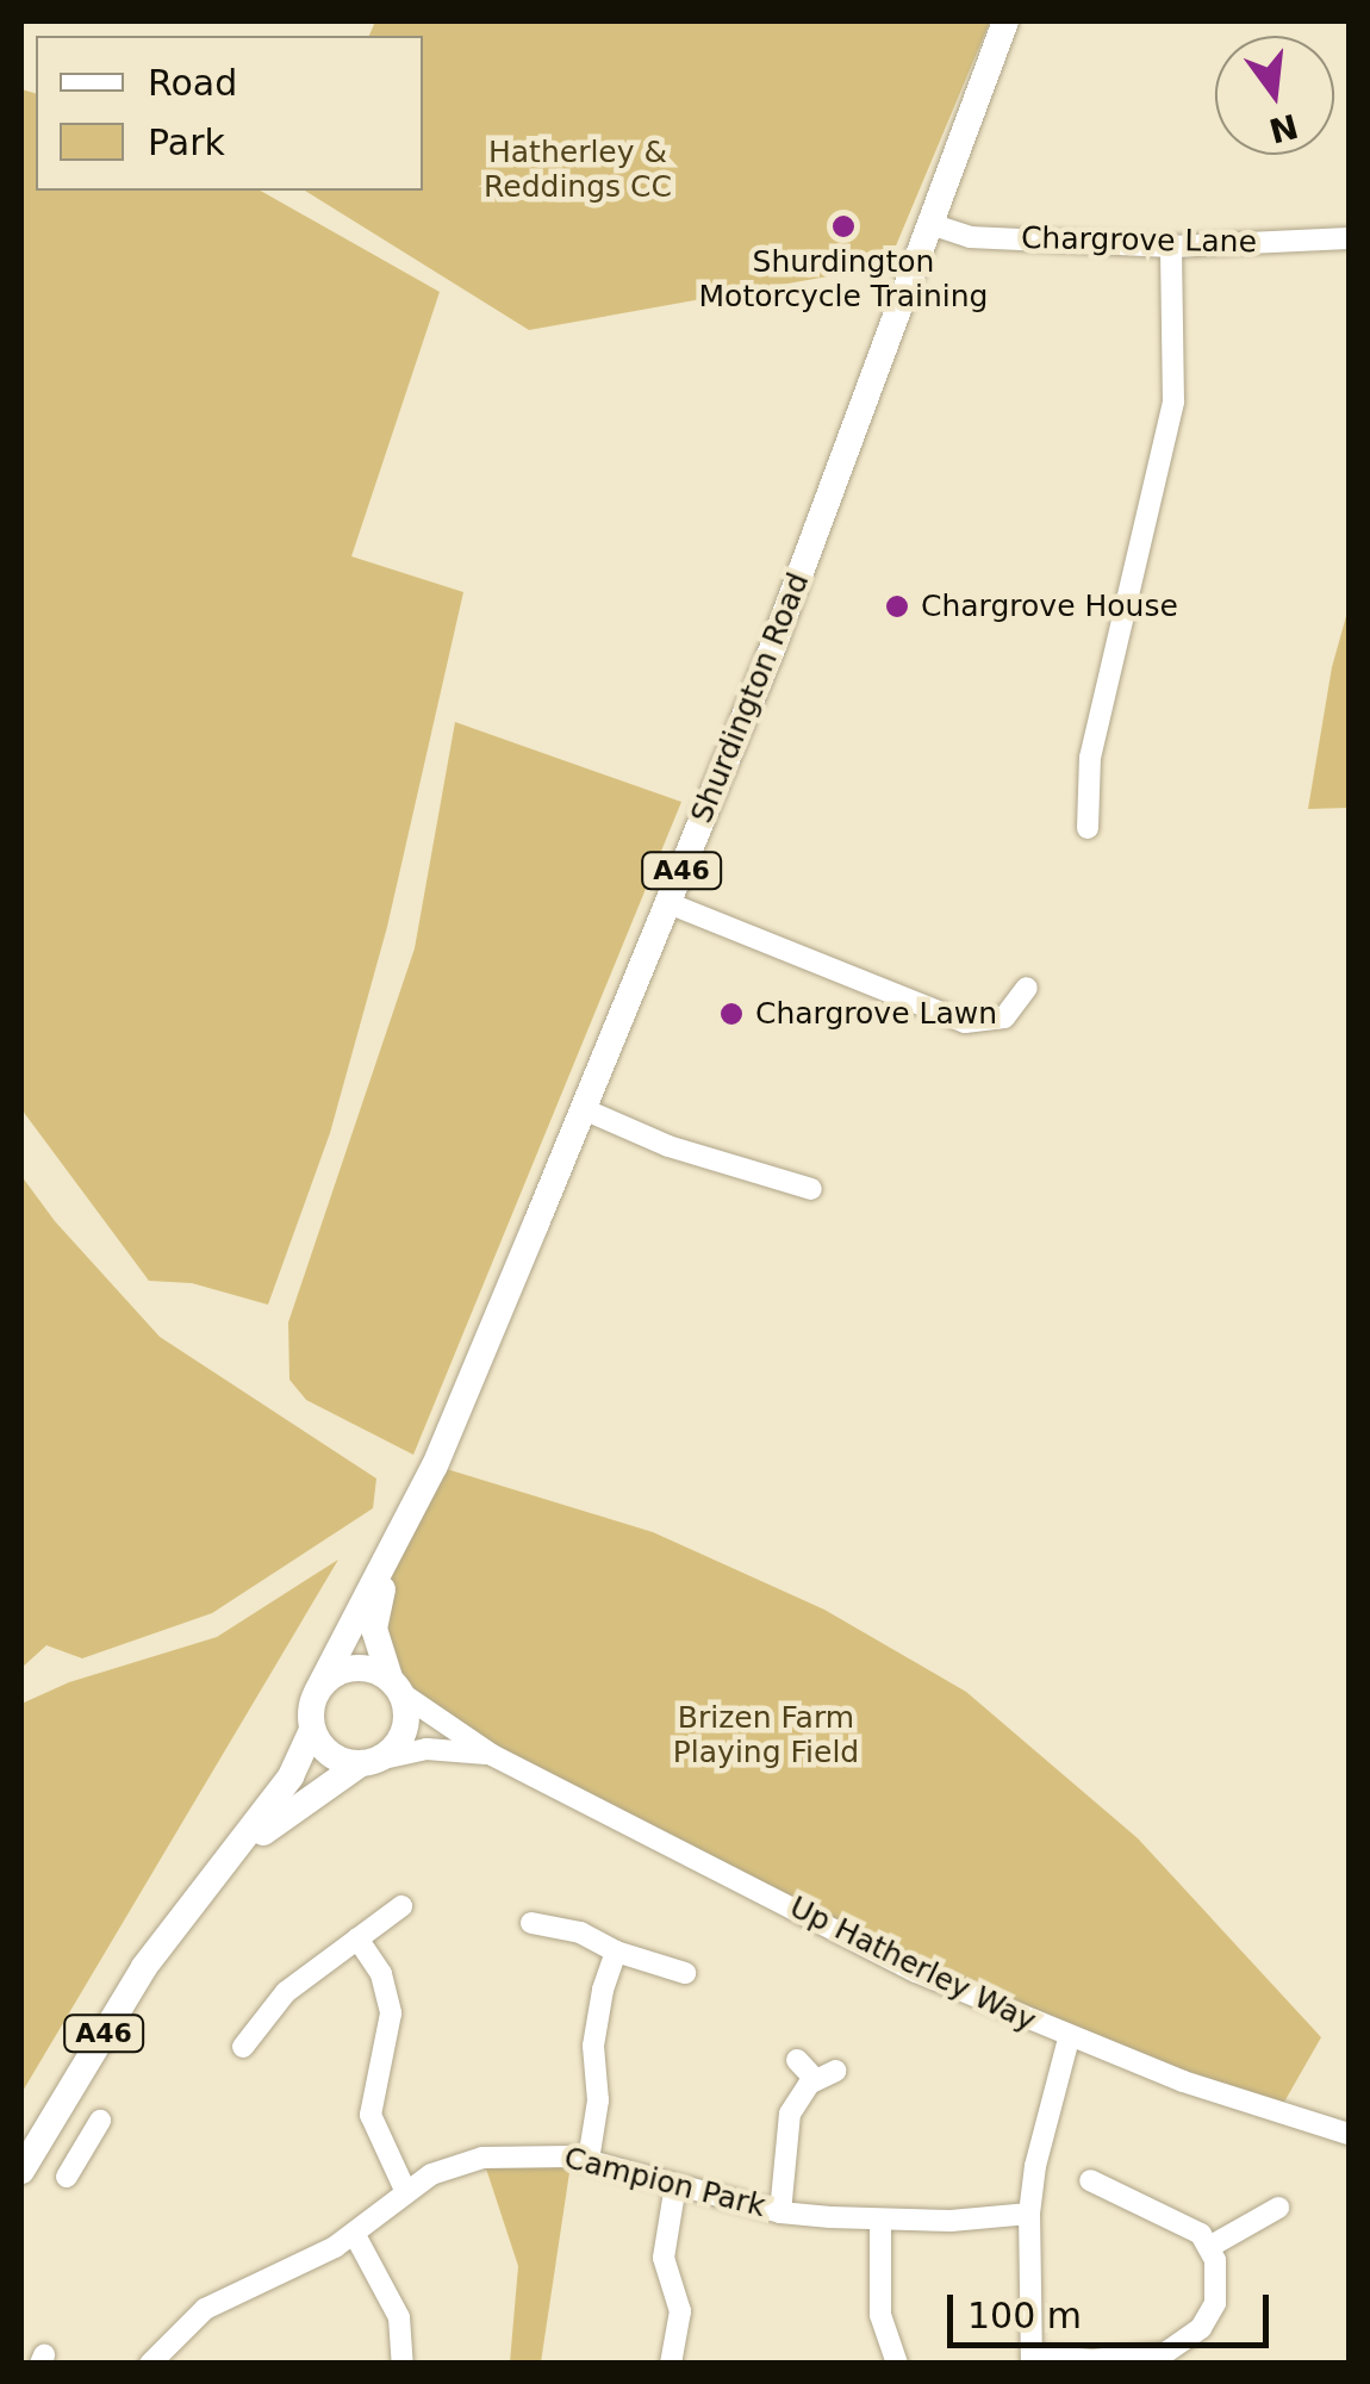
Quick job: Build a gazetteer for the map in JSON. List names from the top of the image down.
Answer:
{
  "streets": {
    "main road": ["Shurdington Road", "A46"],
    "street": ["Chargrove Lane", "Up Hatherley Way", "Campion Park"]
  },
  "crossings": [
    ["Chargrove Lane", "Shurdington Road"],
    ["Shurdington Road", "A46"],
    ["Shurdington Road", "Up Hatherley Way"],
    ["A46", "Up Hatherley Way"]
  ],
  "parks": ["Hatherley & Reddings CC", "Brizen Farm Playing Field"],
  "places": ["Shurdington Motorcycle Training", "Chargrove House", "Chargrove Lawn"],
  "legend": ["Road", "Park"],
  "scale_bar": "100 m",
  "north": "bottom"
}
